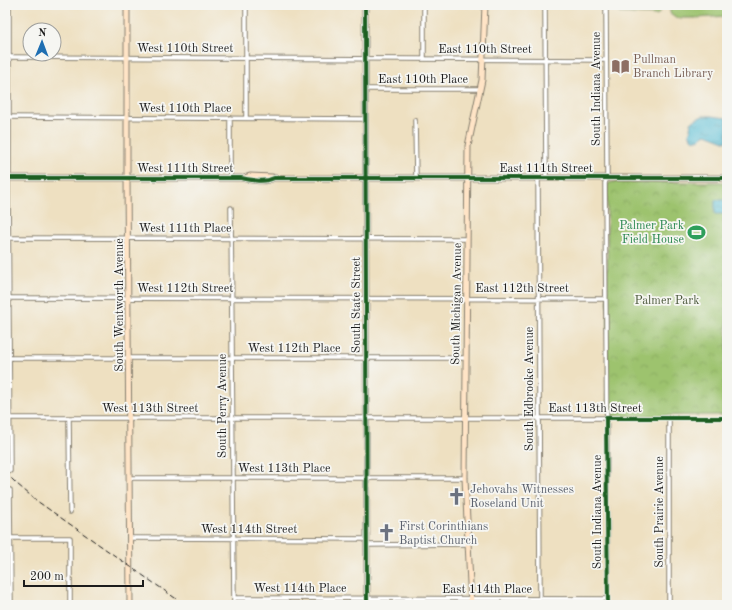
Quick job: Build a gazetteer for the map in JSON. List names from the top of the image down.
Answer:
{
  "streets": {
    "main road": [
      "West 111th Street",
      "East 111th Street",
      "South Michigan Avenue",
      "South Wentworth Avenue",
      "South State Street"
    ],
    "street": [
      "West 110th Street",
      "East 110th Street",
      "East 110th Place",
      "South Indiana Avenue",
      "West 110th Place",
      "West 111th Place",
      "West 112th Street",
      "East 112th Street",
      "West 112th Place",
      "South Edbrooke Avenue",
      "South Perry Avenue",
      "West 113th Street",
      "East 113th Street",
      "West 113th Place",
      "South Prairie Avenue",
      "West 114th Street",
      "West 114th Place",
      "East 114th Place"
    ]
  },
  "crossings": [
    ["West 110th Street", "East 110th Street"],
    ["West 110th Street", "South Wentworth Avenue"],
    ["West 110th Street", "South State Street"],
    ["East 110th Street", "South Indiana Avenue"],
    ["East 110th Street", "South Michigan Avenue"],
    ["East 110th Street", "South State Street"],
    ["East 110th Place", "South Michigan Avenue"],
    ["East 110th Place", "South State Street"],
    ["South Indiana Avenue", "East 111th Street"],
    ["South Indiana Avenue", "East 112th Street"],
    ["South Indiana Avenue", "East 113th Street"],
    ["South Indiana Avenue", "East 114th Place"],
    ["West 110th Place", "South Wentworth Avenue"],
    ["West 110th Place", "South State Street"],
    ["West 111th Street", "East 111th Street"],
    ["West 111th Street", "South Wentworth Avenue"],
    ["West 111th Street", "South State Street"],
    ["East 111th Street", "South Michigan Avenue"],
    ["East 111th Street", "South State Street"],
    ["East 111th Street", "South Edbrooke Avenue"],
    ["West 111th Place", "South Michigan Avenue"],
    ["West 111th Place", "South Wentworth Avenue"],
    ["West 111th Place", "South State Street"],
    ["West 111th Place", "South Perry Avenue"],
    ["West 112th Street", "East 112th Street"],
    ["West 112th Street", "South Wentworth Avenue"],
    ["West 112th Street", "South State Street"],
    ["West 112th Street", "South Perry Avenue"],
    ["East 112th Street", "South Michigan Avenue"],
    ["East 112th Street", "South State Street"],
    ["East 112th Street", "South Edbrooke Avenue"],
    ["South Michigan Avenue", "West 112th Place"],
    ["South Michigan Avenue", "East 113th Street"],
    ["South Michigan Avenue", "West 113th Place"],
    ["South Michigan Avenue", "West 114th Street"],
    ["South Michigan Avenue", "East 114th Place"],
    ["South Wentworth Avenue", "West 112th Place"],
    ["South Wentworth Avenue", "West 113th Street"],
    ["South Wentworth Avenue", "West 113th Place"],
    ["South Wentworth Avenue", "West 114th Street"],
    ["South State Street", "West 112th Place"],
    ["South State Street", "West 113th Street"],
    ["South State Street", "East 113th Street"],
    ["South State Street", "West 113th Place"],
    ["South State Street", "West 114th Street"],
    ["South State Street", "West 114th Place"],
    ["South State Street", "East 114th Place"],
    ["West 112th Place", "South Perry Avenue"],
    ["South Edbrooke Avenue", "East 113th Street"],
    ["South Edbrooke Avenue", "East 114th Place"],
    ["South Perry Avenue", "West 113th Street"],
    ["South Perry Avenue", "West 113th Place"],
    ["South Perry Avenue", "West 114th Street"],
    ["South Perry Avenue", "West 114th Place"],
    ["West 113th Street", "East 113th Street"],
    ["East 113th Street", "South Prairie Avenue"],
    ["West 114th Place", "East 114th Place"]
  ],
  "parks": ["Palmer Park"],
  "places": {
    "library": ["Pullman Branch Library"],
    "sports": ["Palmer Park Field House"],
    "church": ["Jehovahs Witnesses Roseland Unit", "First Corinthians Baptist Church"]
  },
  "scale_bar": "200 m",
  "north": "top"
}
